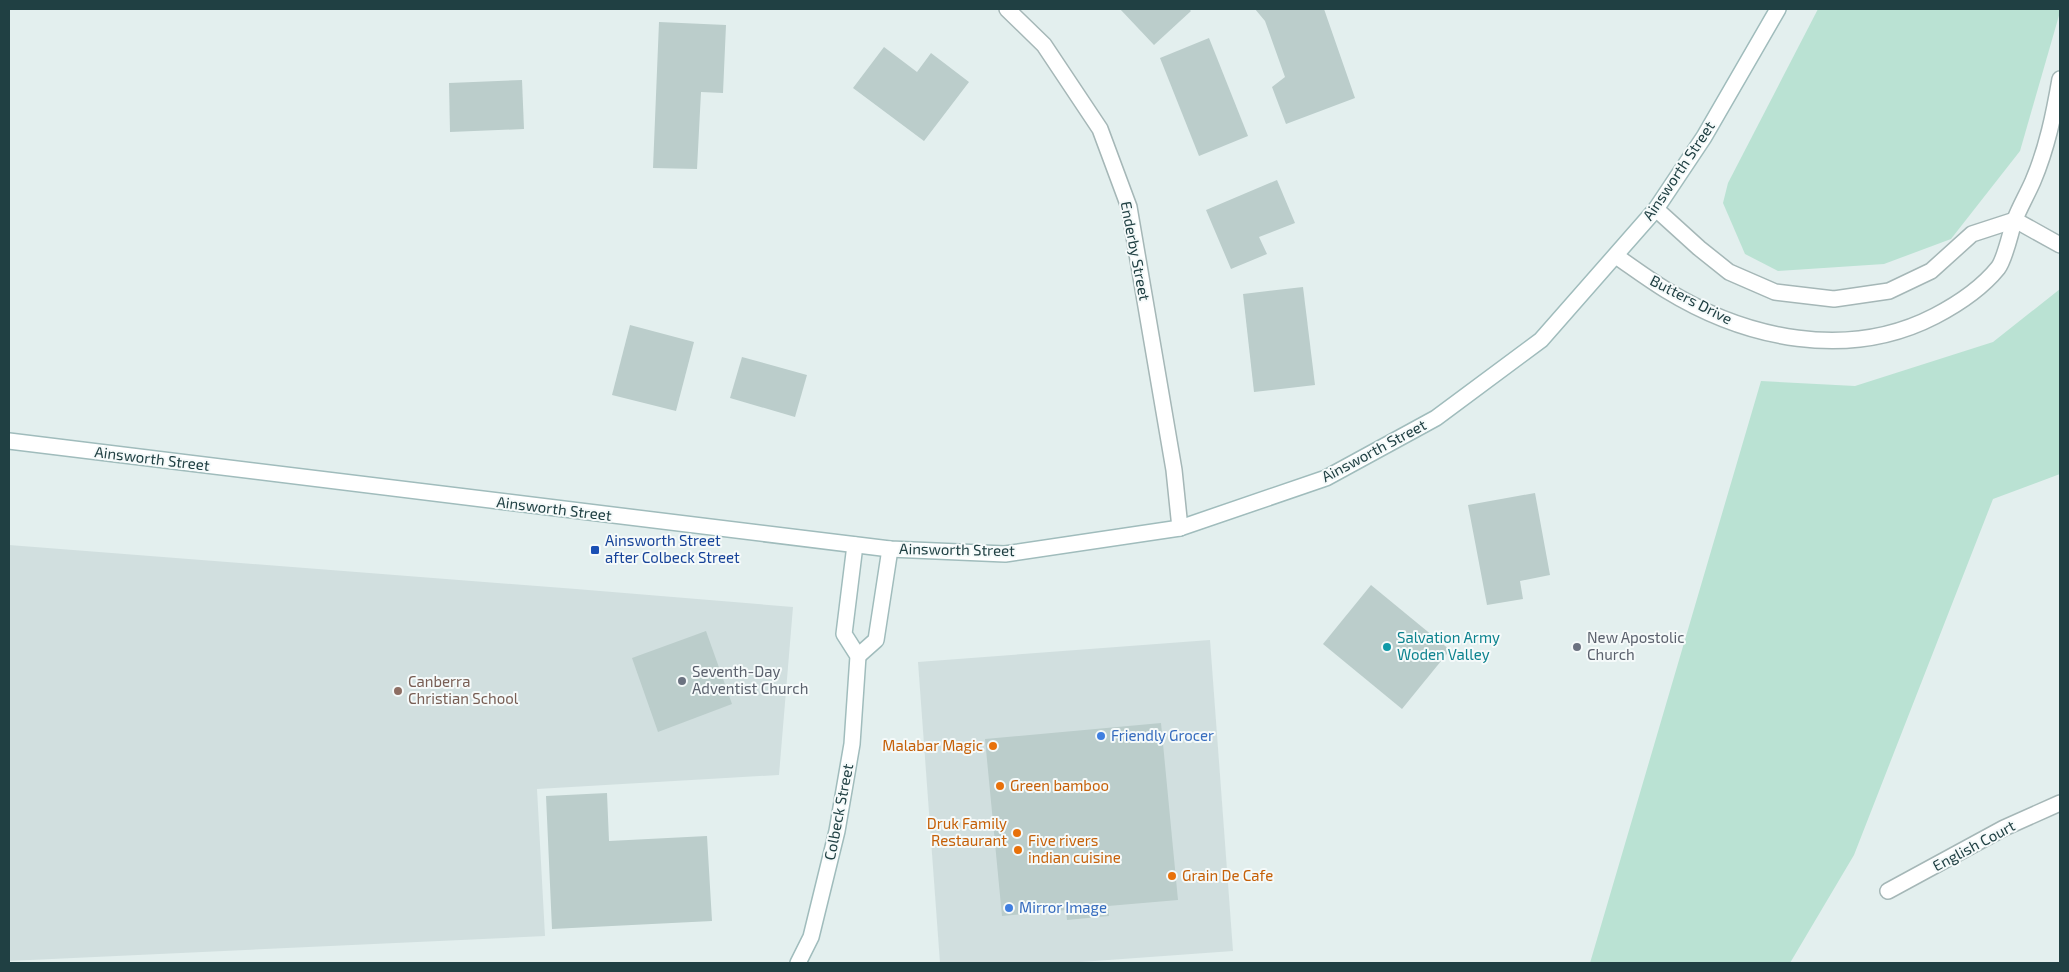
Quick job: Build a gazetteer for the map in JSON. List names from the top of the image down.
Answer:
{
  "streets": {
    "street": [
      "Ainsworth Street",
      "Enderby Street",
      "Butters Drive",
      "Colbeck Street",
      "English Court"
    ]
  },
  "crossings": [
    ["Ainsworth Street", "Enderby Street"],
    ["Ainsworth Street", "Butters Drive"]
  ],
  "places": {
    "transit": ["Ainsworth Street after Colbeck Street"],
    "other": [
      "Salvation Army Woden Valley",
      "New Apostolic Church",
      "Seventh-Day Adventist Church",
      "Canberra Christian School",
      "Friendly Grocer",
      "Malabar Magic",
      "Green bamboo",
      "Druk Family Restaurant",
      "Five rivers indian cuisine",
      "Grain De Cafe",
      "Mirror Image"
    ]
  }
}
